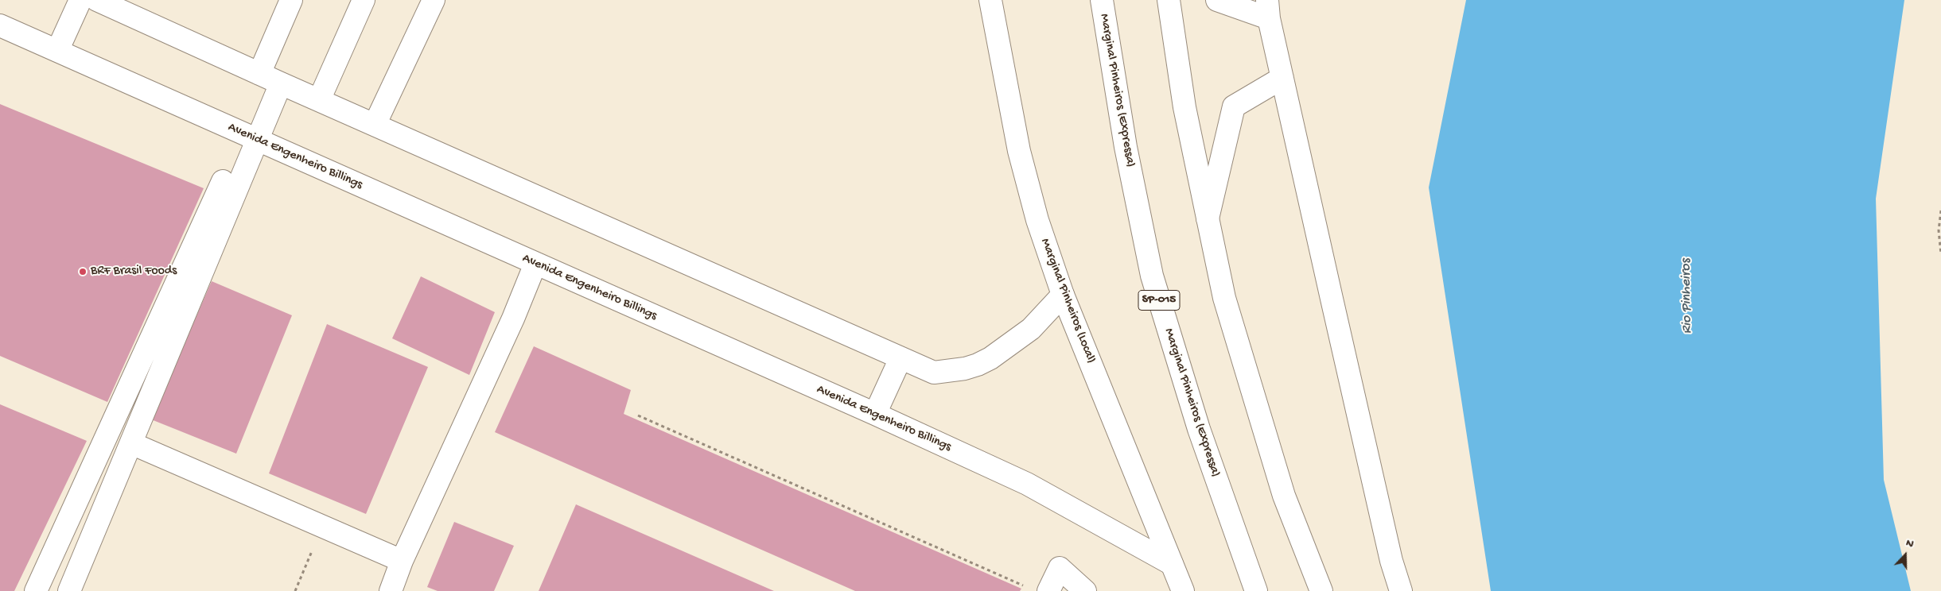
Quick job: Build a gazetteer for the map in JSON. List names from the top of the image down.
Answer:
{
  "streets": {
    "main road": [
      "Marginal Pinheiros (Expressa)",
      "Avenida Engenheiro Billings",
      "SP-015",
      "Marginal Pinheiros (Local)"
    ]
  },
  "crossings": [
    ["Avenida Engenheiro Billings", "Marginal Pinheiros (Local)"]
  ],
  "water": ["Rio Pinheiros"],
  "places": ["BRF Brasil Foods"],
  "north": "top"
}
